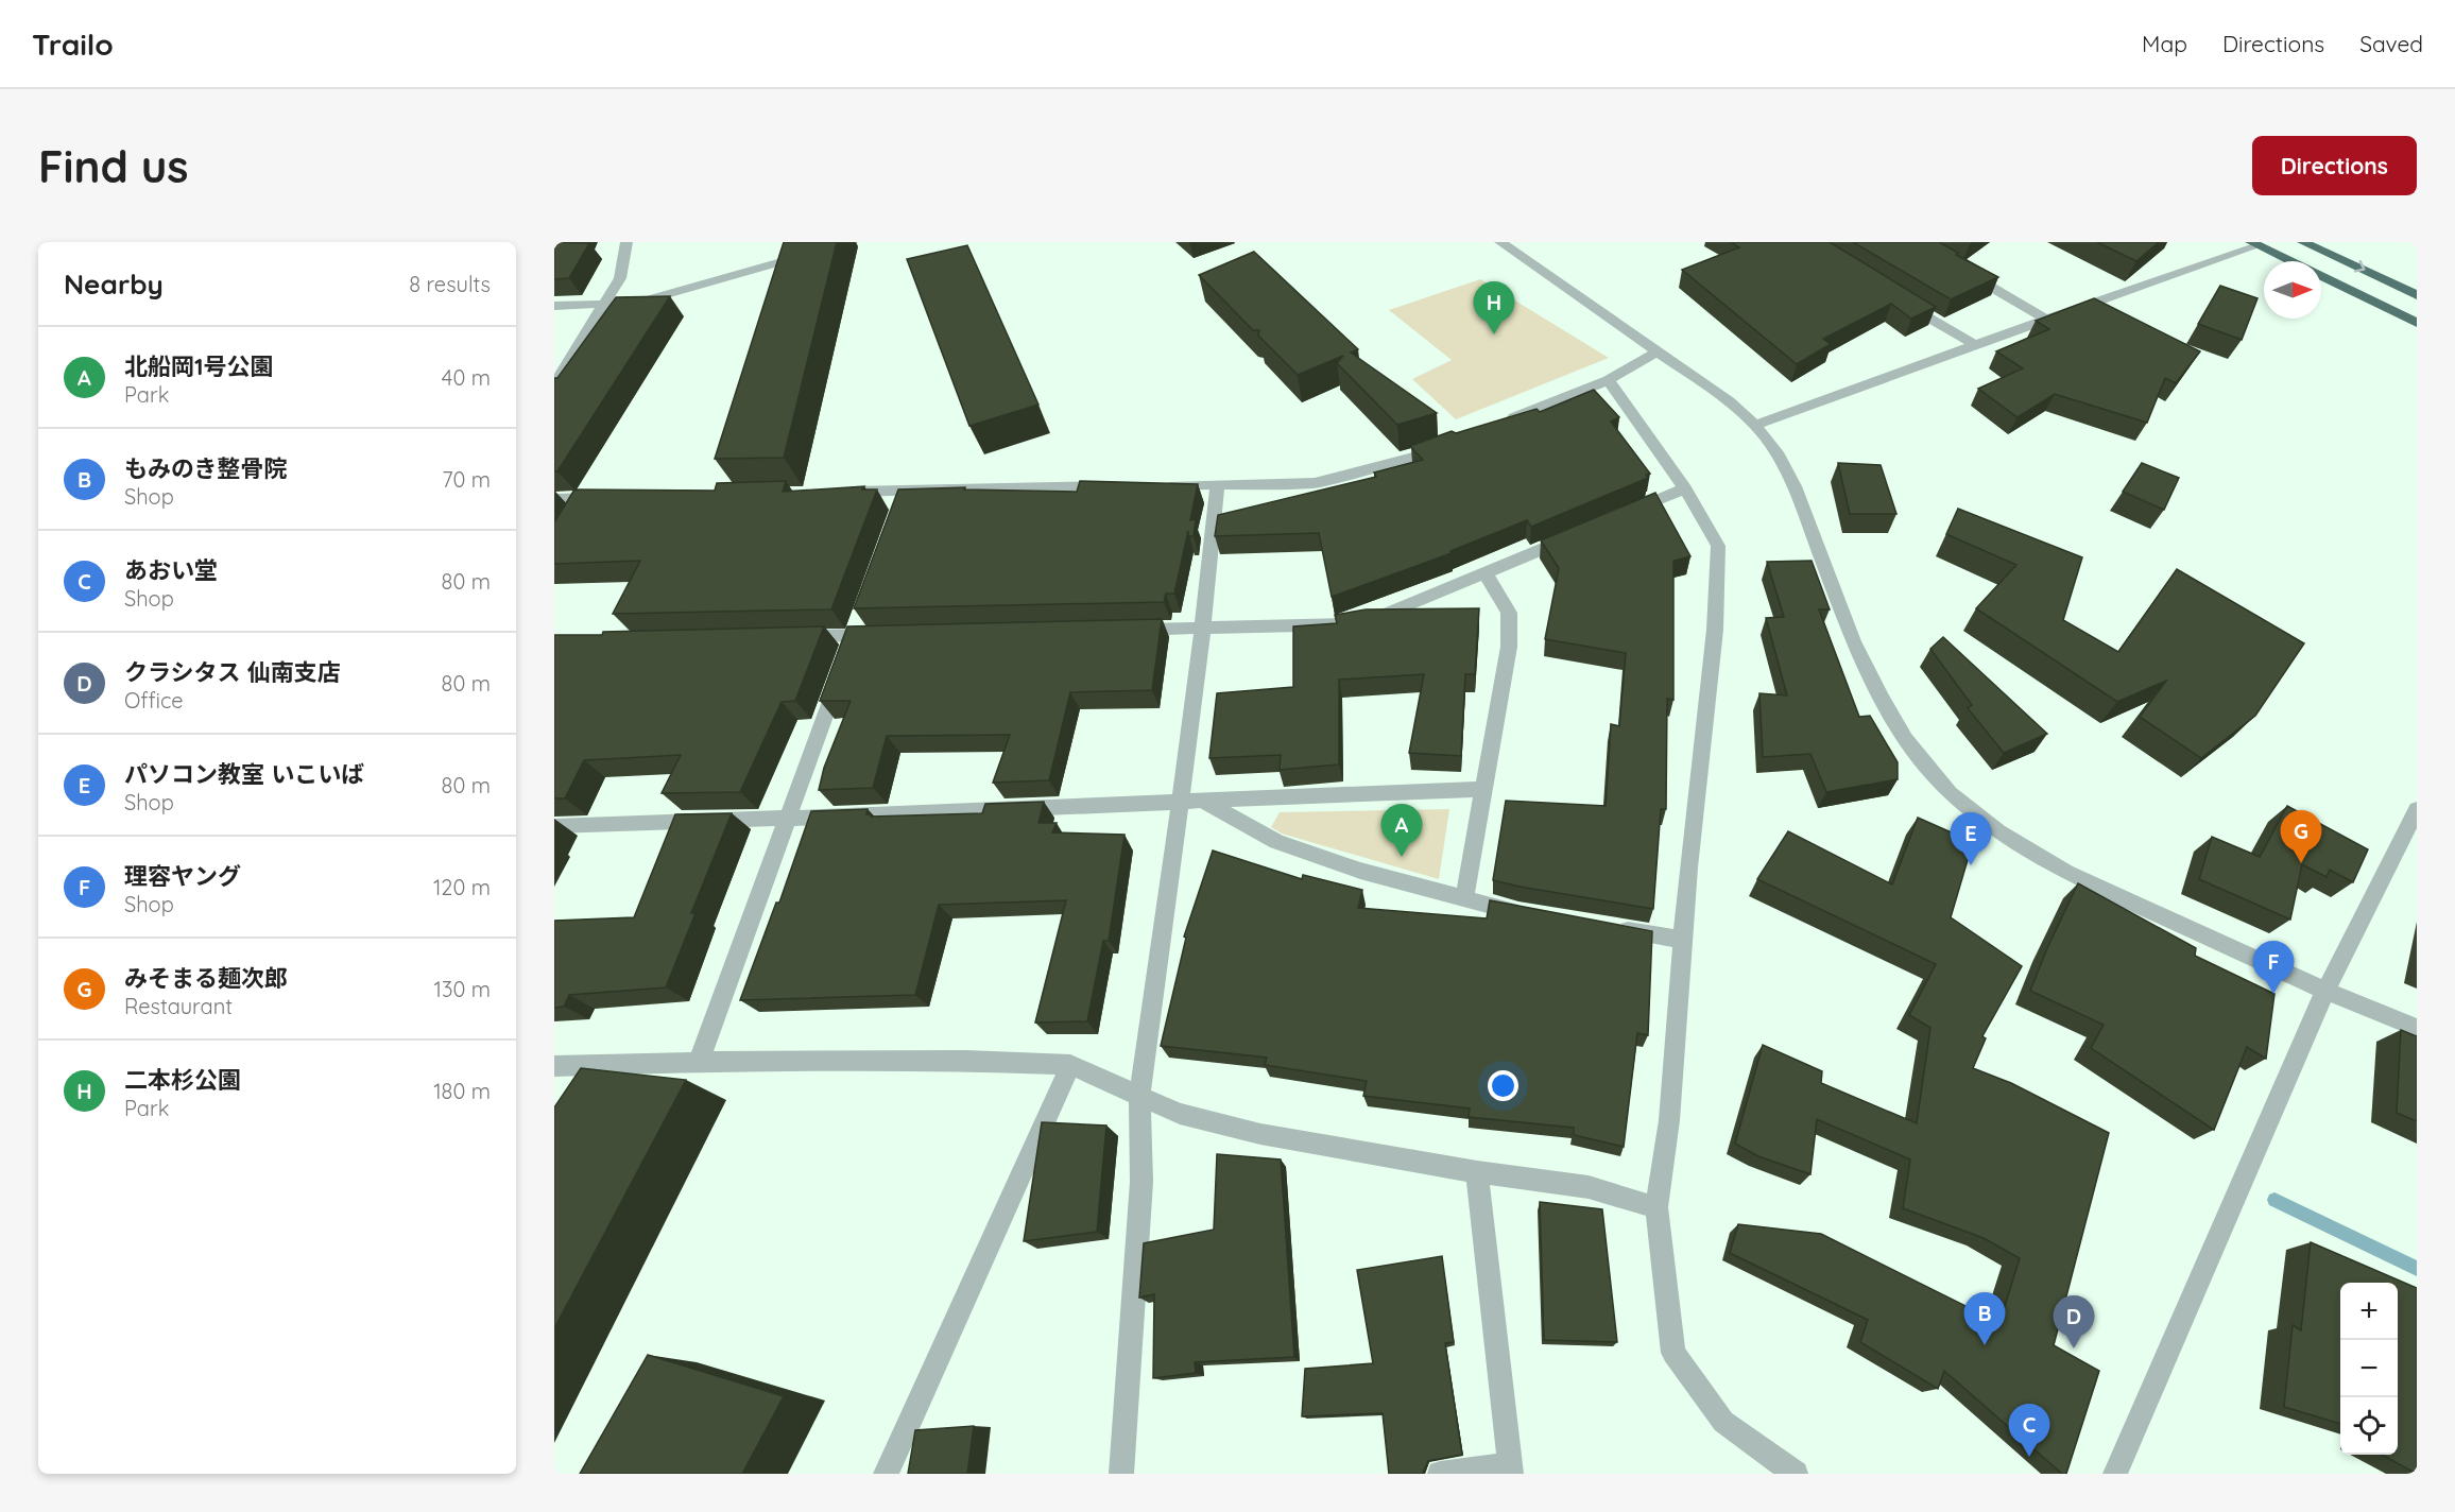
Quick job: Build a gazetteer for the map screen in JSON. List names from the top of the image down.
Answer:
{
  "north": "right",
  "page": {
    "header": "Trailo",
    "nav": ["Map", "Directions", "Saved"],
    "buttons": "Directions",
    "title": "Find us",
    "heading": ["Nearby", "8 results"],
    "pins": [
      "H",
      "A",
      "G",
      "E",
      "F",
      "B",
      "D",
      "C"
    ],
    "list": [
      {
        "mark": "A",
        "name": "北船岡1号公園",
        "note": "Park",
        "value": "40 m"
      },
      {
        "mark": "B",
        "name": "もみのき整骨院",
        "note": "Shop",
        "value": "70 m"
      },
      {
        "mark": "C",
        "name": "あおい堂",
        "note": "Shop",
        "value": "80 m"
      },
      {
        "mark": "D",
        "name": "クラシタス 仙南支店",
        "note": "Office",
        "value": "80 m"
      },
      {
        "mark": "E",
        "name": "パソコン教室 いこいば",
        "note": "Shop",
        "value": "80 m"
      },
      {
        "mark": "F",
        "name": "理容ヤング",
        "note": "Shop",
        "value": "120 m"
      },
      {
        "mark": "G",
        "name": "みそまる麺次郎",
        "note": "Restaurant",
        "value": "130 m"
      },
      {
        "mark": "H",
        "name": "二本杉公園",
        "note": "Park",
        "value": "180 m"
      }
    ],
    "map_buttons": ["+", "−"]
  }
}
